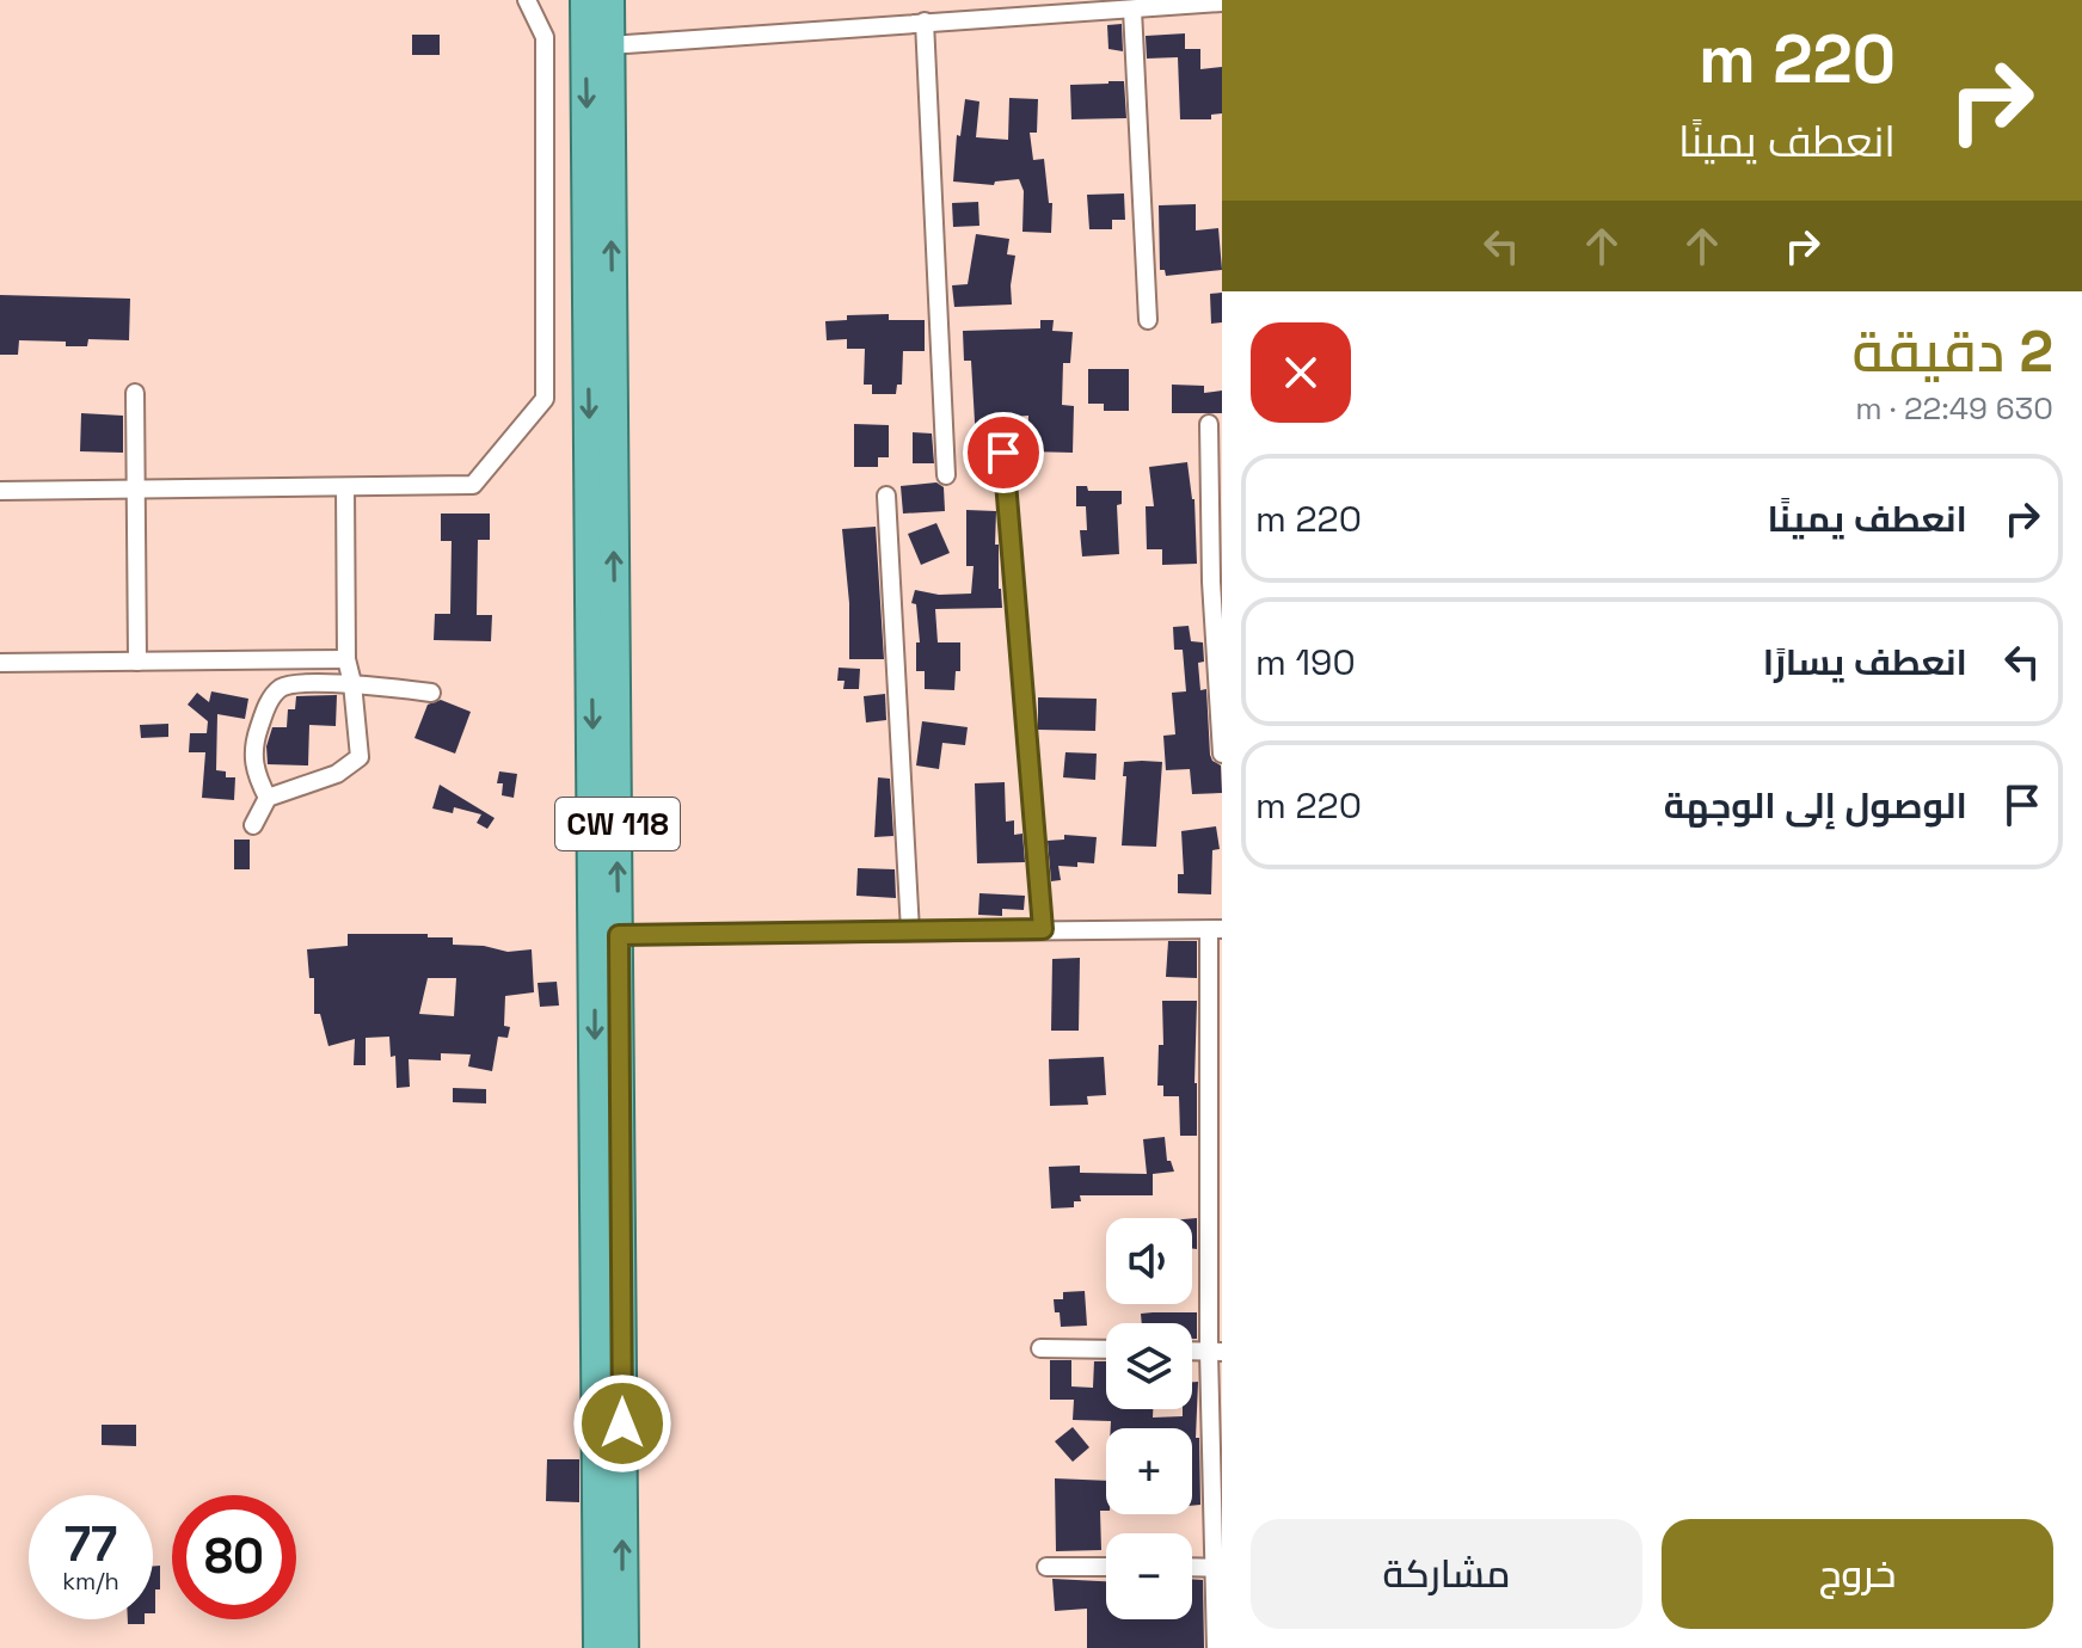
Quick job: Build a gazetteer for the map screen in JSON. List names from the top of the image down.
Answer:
{
  "streets": {
    "highway": ["CW 118"]
  },
  "page": {
    "turn": ["220 m", "انعطف يمينًا"],
    "heading": ["2 دقيقة", "630 m · 22:49"],
    "list": [
      {
        "name": "انعطف يمينًا",
        "value": "220 m"
      },
      {
        "name": "انعطف يسارًا",
        "value": "190 m"
      },
      {
        "name": "الوصول إلى الوجهة",
        "value": "220 m"
      }
    ],
    "map_buttons": ["+", "−"],
    "speed": "77 km/h",
    "limit": "80",
    "buttons": ["خروج", "مشاركة"]
  }
}
